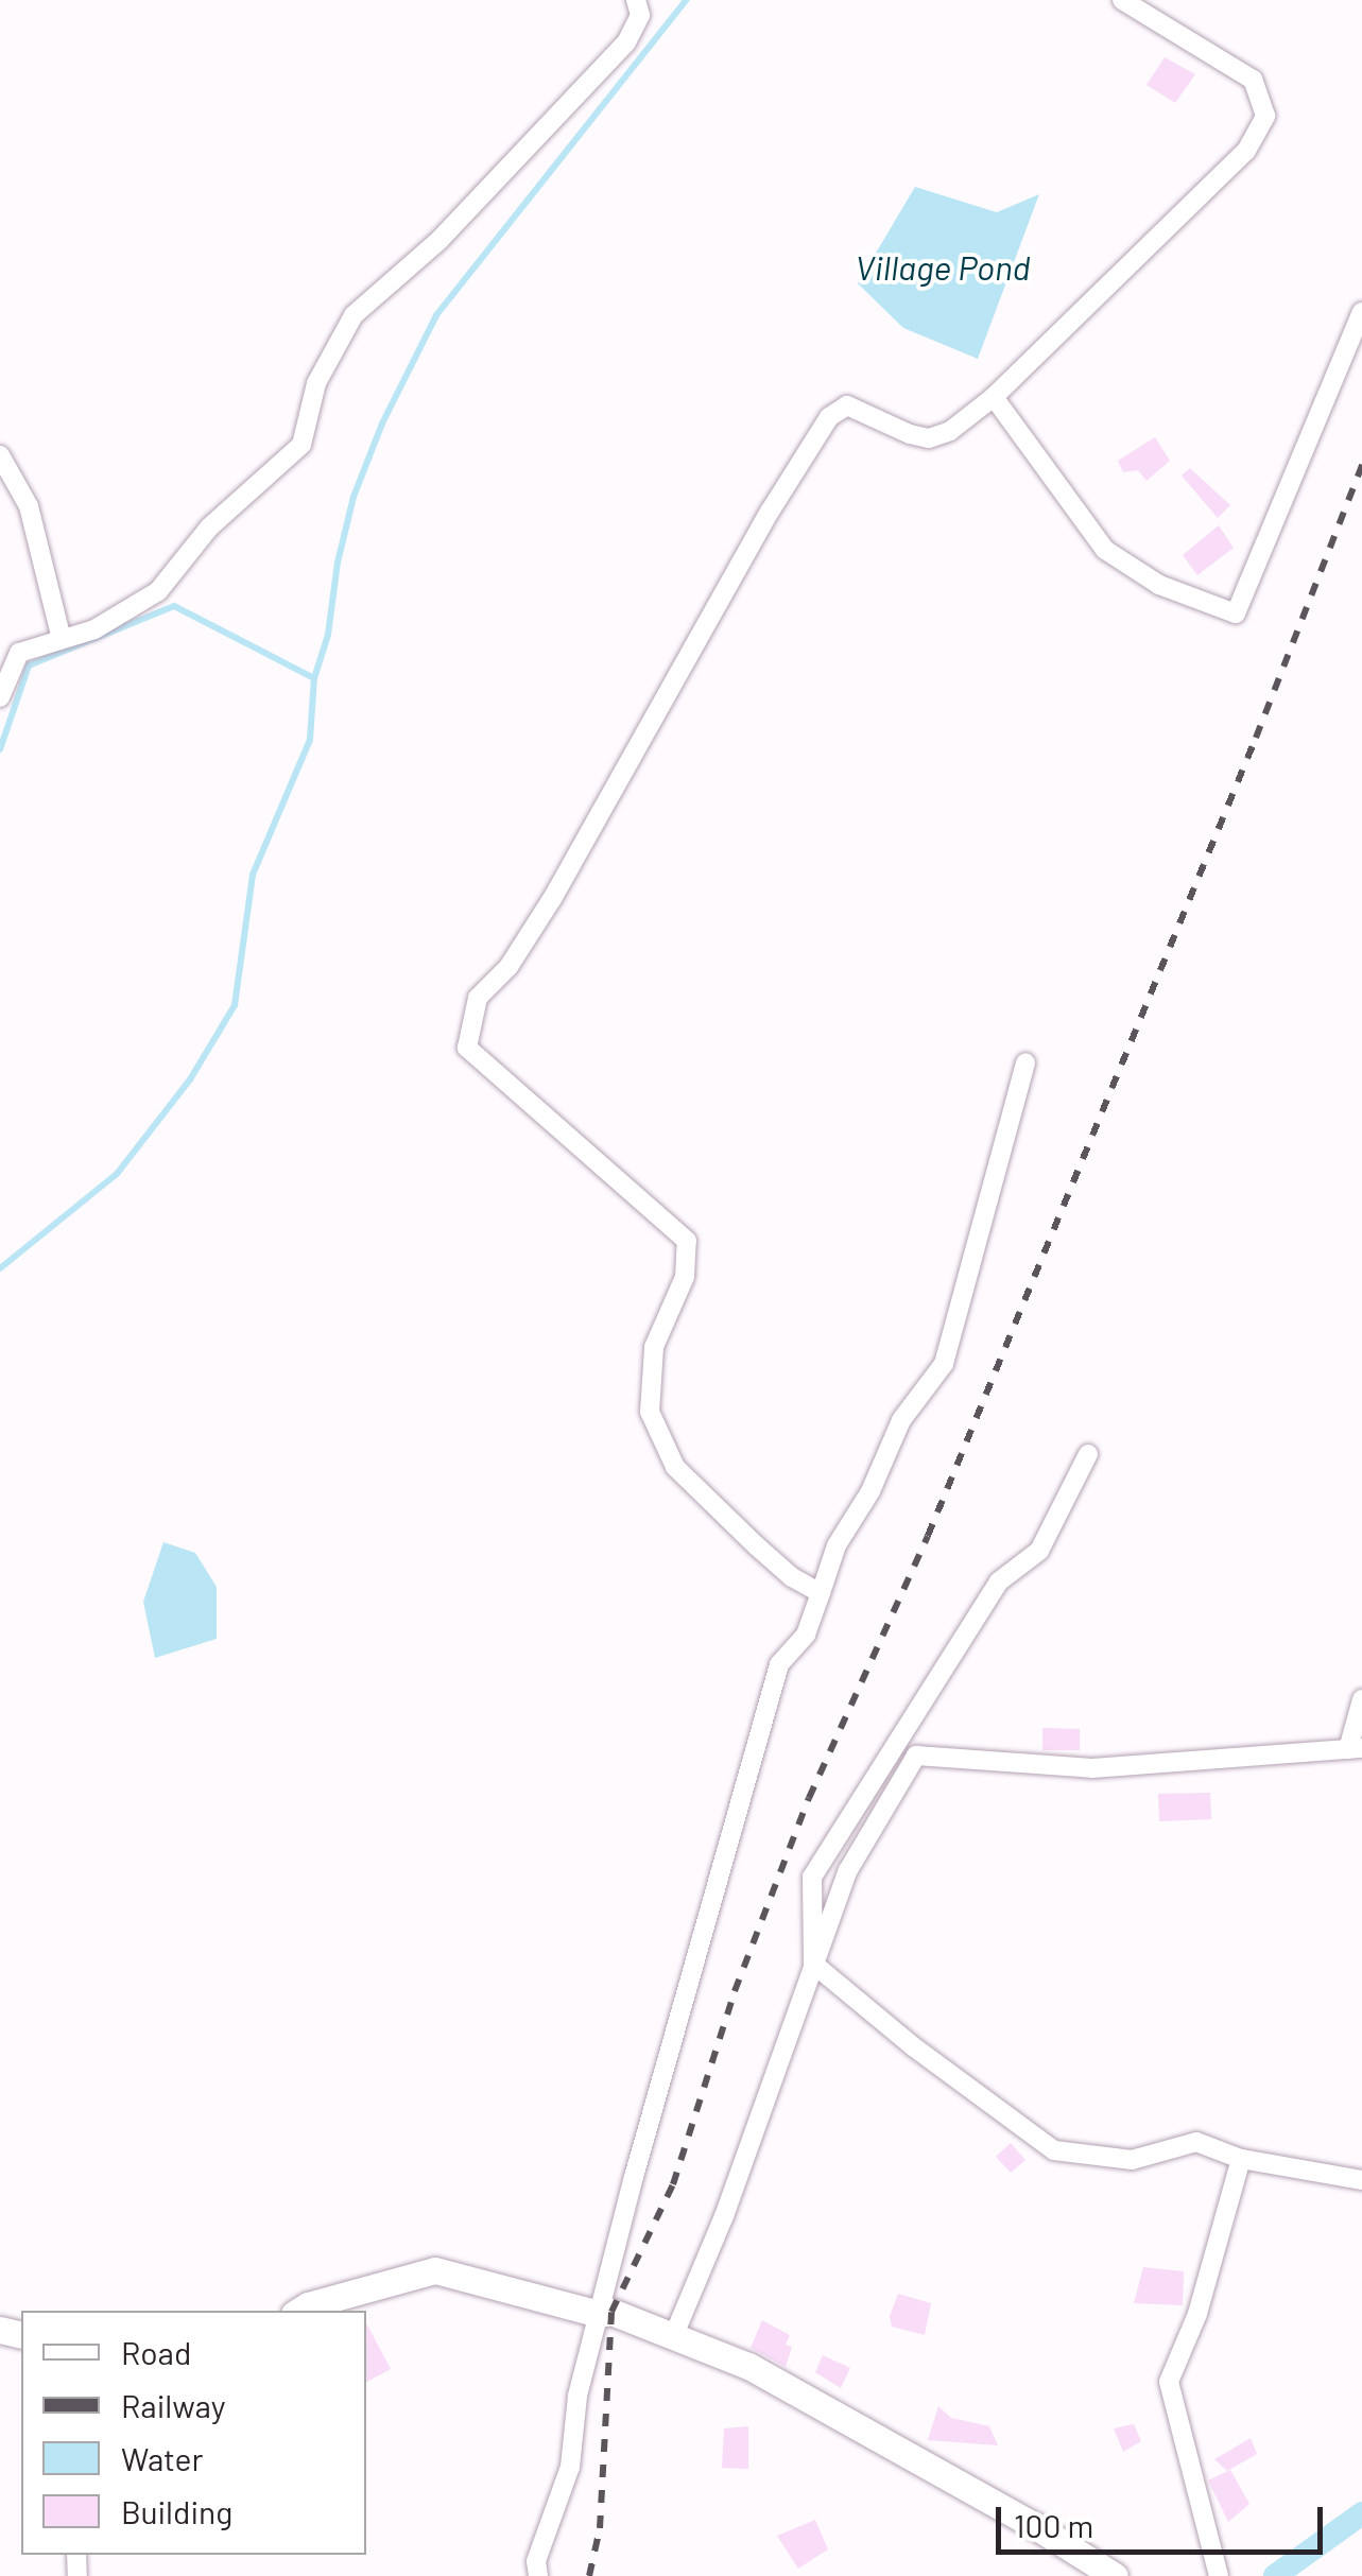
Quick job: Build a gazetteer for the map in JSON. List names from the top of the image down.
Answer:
{
  "water": ["Village Pond"],
  "legend": [
    "Road",
    "Railway",
    "Water",
    "Building"
  ],
  "scale_bar": "100 m"
}
